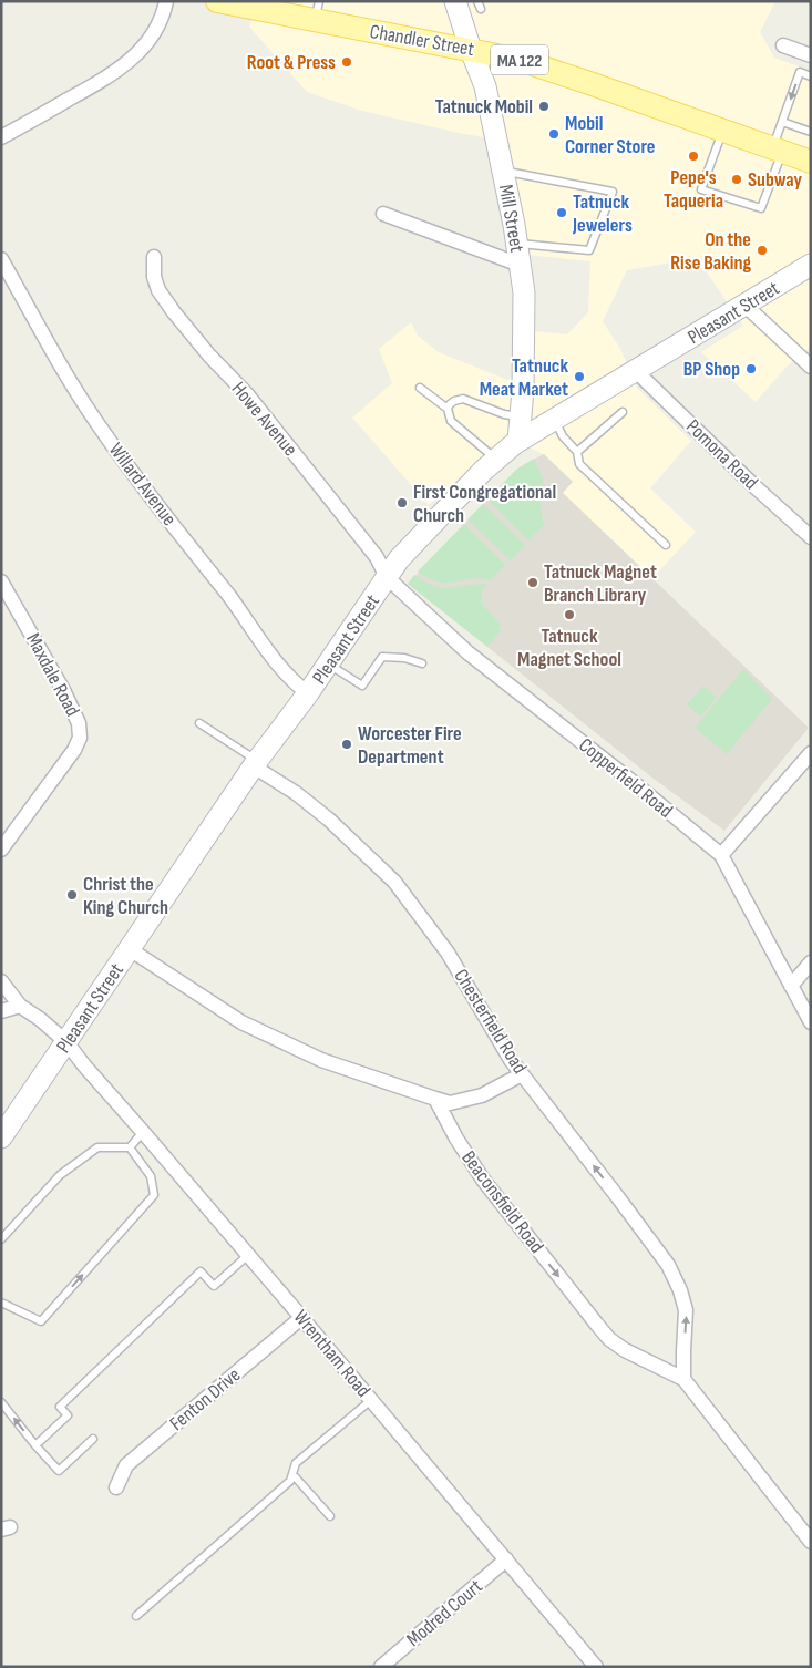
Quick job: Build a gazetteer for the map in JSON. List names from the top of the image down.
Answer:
{
  "streets": {
    "main road": [
      "Chandler Street",
      "MA 122",
      "Mill Street",
      "Pleasant Street"
    ],
    "street": [
      "Howe Avenue",
      "Pomona Road",
      "Willard Avenue",
      "Maxdale Road",
      "Copperfield Road",
      "Chesterfield Road",
      "Beaconsfield Road",
      "Wrentham Road",
      "Fenton Drive",
      "Modred Court"
    ]
  },
  "crossings": [
    ["Chandler Street", "Mill Street"],
    ["Mill Street", "Pleasant Street"],
    ["Pleasant Street", "Howe Avenue"],
    ["Pleasant Street", "Pomona Road"],
    ["Pleasant Street", "Willard Avenue"],
    ["Pleasant Street", "Copperfield Road"],
    ["Pleasant Street", "Chesterfield Road"],
    ["Pleasant Street", "Wrentham Road"],
    ["Howe Avenue", "Copperfield Road"],
    ["Chesterfield Road", "Beaconsfield Road"],
    ["Wrentham Road", "Fenton Drive"],
    ["Wrentham Road", "Modred Court"]
  ],
  "one_way": ["Chesterfield Road", "Beaconsfield Road"],
  "places": [
    "Root & Press",
    "Tatnuck Mobil",
    "Mobil Corner Store",
    "Pepe's Taqueria",
    "Subway",
    "Tatnuck Jewelers",
    "On the Rise Baking",
    "BP Shop",
    "Tatnuck Meat Market",
    "First Congregational Church",
    "Tatnuck Magnet Branch Library",
    "Tatnuck Magnet School",
    "Worcester Fire Department",
    "Christ the King Church"
  ]
}
